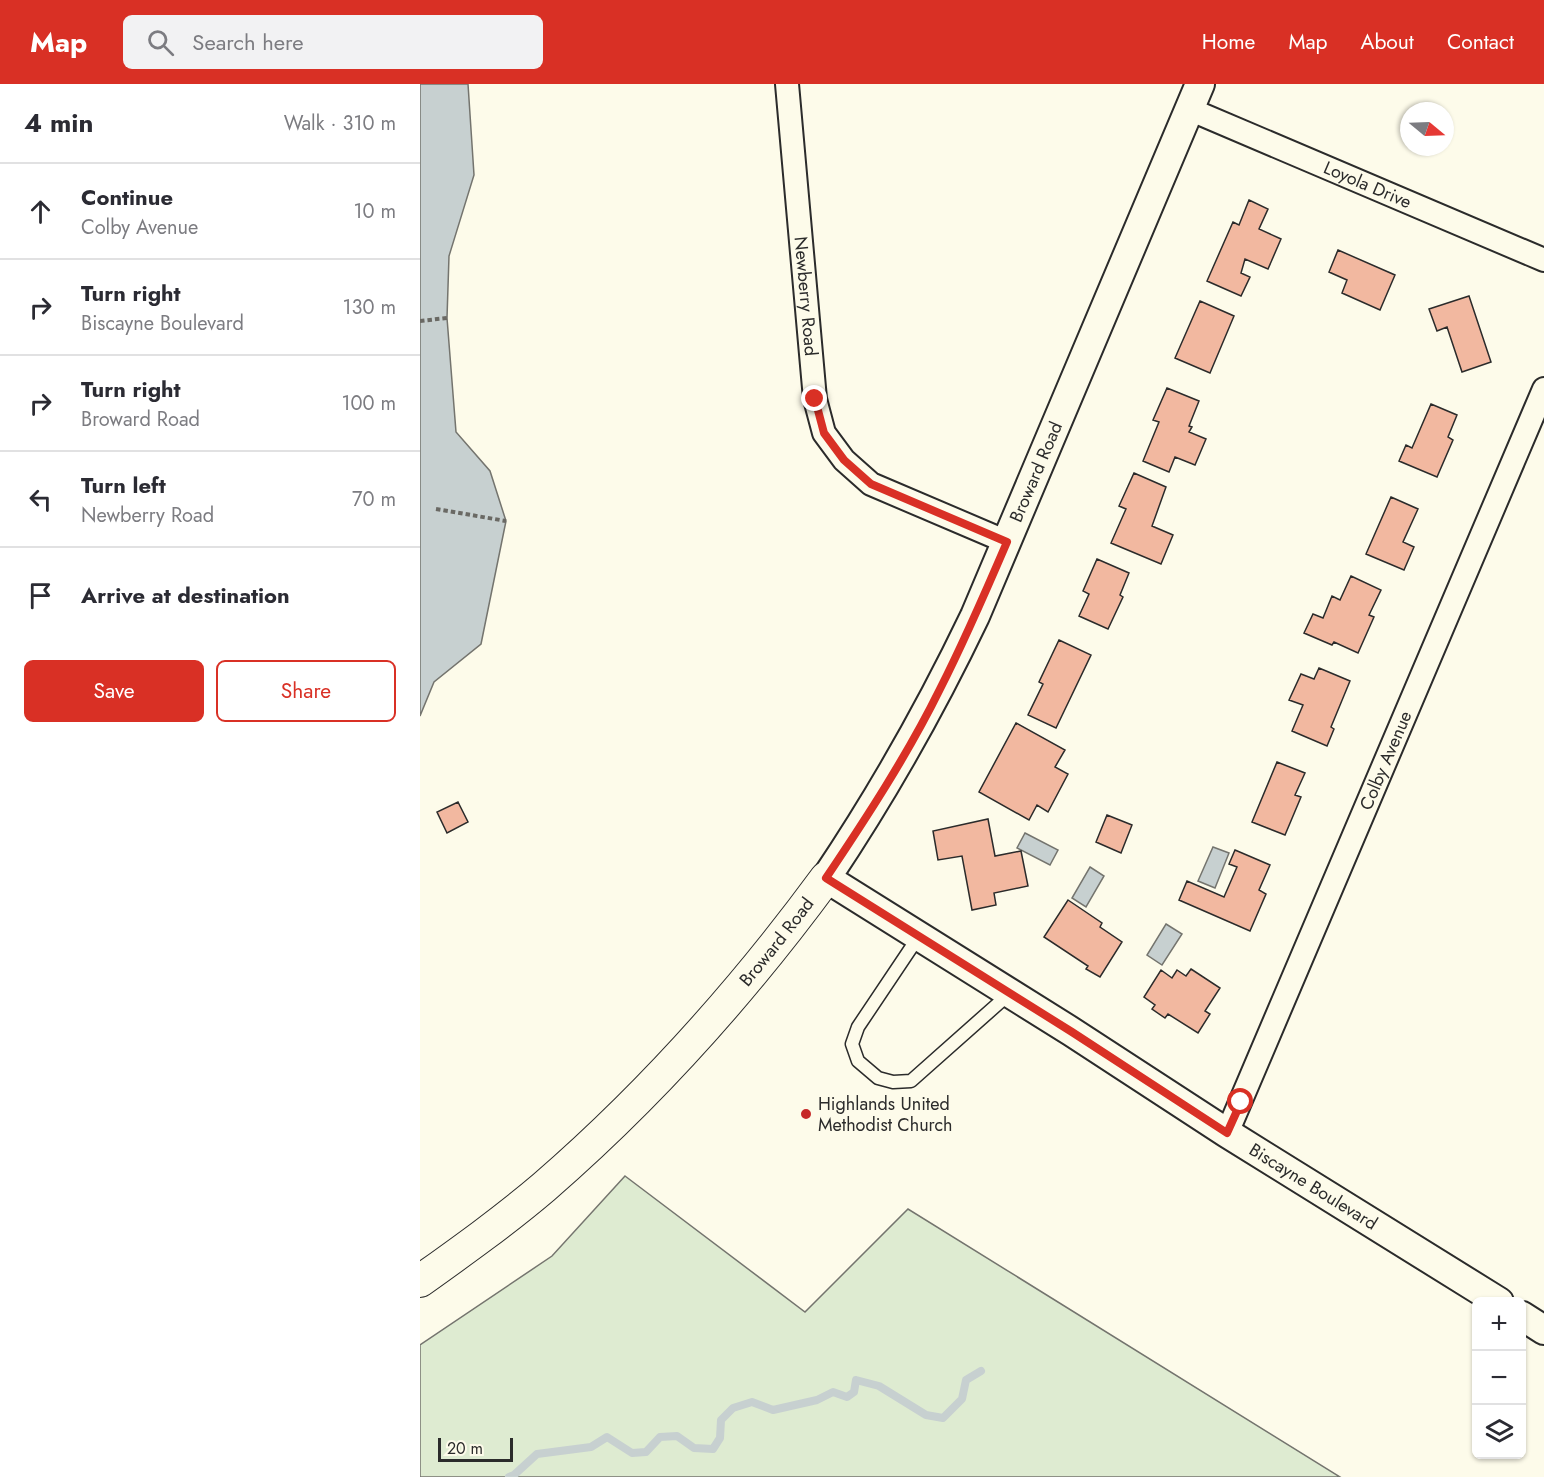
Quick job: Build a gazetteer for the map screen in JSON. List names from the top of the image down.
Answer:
{
  "streets": {
    "main road": ["Broward Road"],
    "street": [
      "Loyola Drive",
      "Newberry Road",
      "Colby Avenue",
      "Biscayne Boulevard"
    ]
  },
  "crossings": [
    ["Loyola Drive", "Broward Road"],
    ["Newberry Road", "Broward Road"],
    ["Broward Road", "Biscayne Boulevard"],
    ["Colby Avenue", "Biscayne Boulevard"]
  ],
  "places": ["Highlands United Methodist Church"],
  "scale_bar": "20 m",
  "north": "right",
  "page": {
    "header": "Map",
    "search": "Search here",
    "nav": [
      "Home",
      "Map",
      "About",
      "Contact"
    ],
    "heading": ["4 min", "Walk · 310 m"],
    "list": [
      ["Continue", "Colby Avenue", "10 m"],
      ["Turn right", "Biscayne Boulevard", "130 m"],
      ["Turn right", "Broward Road", "100 m"],
      ["Turn left", "Newberry Road", "70 m"],
      "Arrive at destination"
    ],
    "buttons": ["Save", "Share"],
    "map_buttons": ["+", "−"],
    "scale": "20 m"
  }
}
